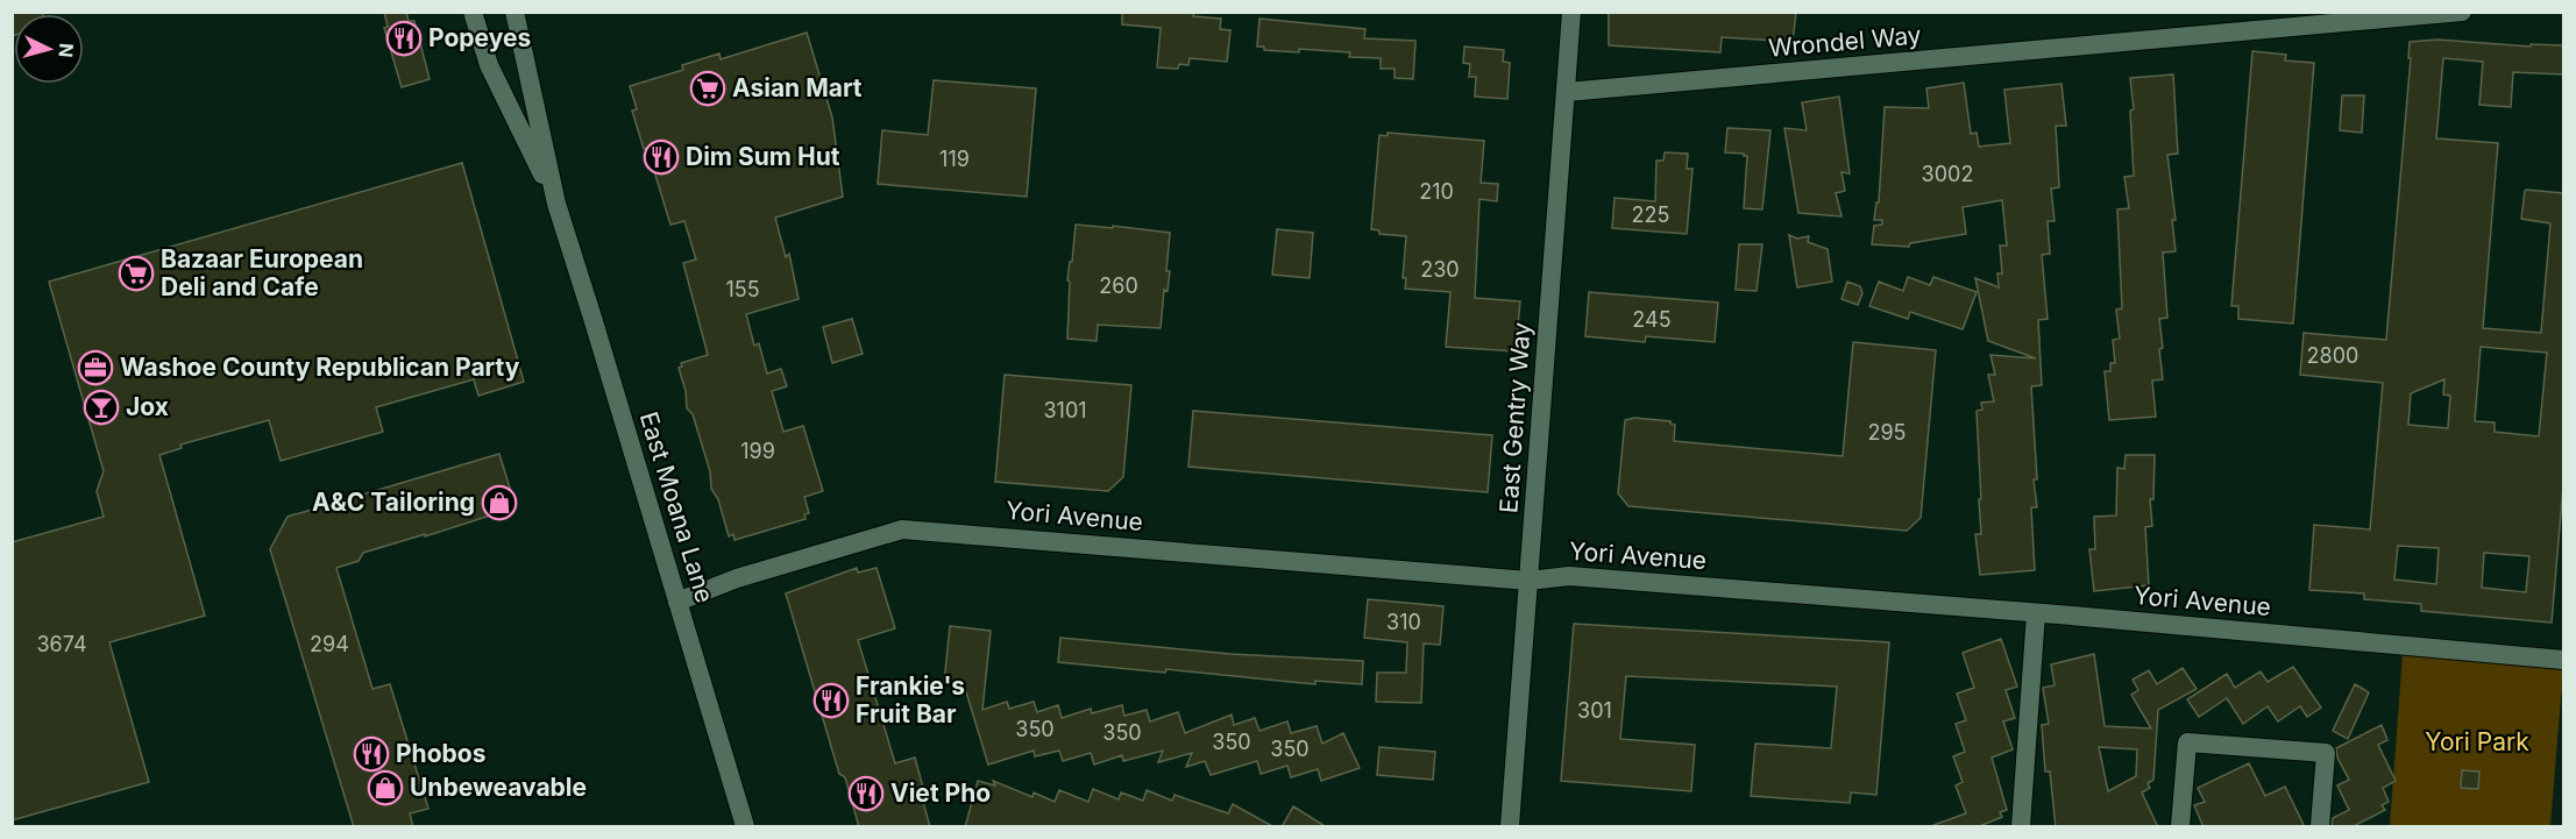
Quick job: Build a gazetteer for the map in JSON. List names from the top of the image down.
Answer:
{
  "streets": {
    "street": [
      "Wrondel Way",
      "East Gentry Way",
      "East Moana Lane",
      "Yori Avenue"
    ]
  },
  "crossings": [
    ["Wrondel Way", "East Gentry Way"],
    ["East Gentry Way", "Yori Avenue"],
    ["East Moana Lane", "Yori Avenue"]
  ],
  "parks": ["Yori Park"],
  "places": {
    "restaurant": [
      "Popeyes",
      "Dim Sum Hut",
      "Frankie's Fruit Bar",
      "Phobos",
      "Viet Pho"
    ],
    "supermarket": ["Asian Mart", "Bazaar European Deli and Cafe"],
    "office": ["Washoe County Republican Party"],
    "bar": ["Jox"],
    "shop": ["A&C Tailoring", "Unbeweavable"]
  },
  "house_numbers": [
    "119",
    "3002",
    "210",
    "225",
    "230",
    "260",
    "155",
    "245",
    "2800",
    "3101",
    "295",
    "199",
    "310",
    "3674",
    "294",
    "301",
    "350",
    "350",
    "350",
    "350"
  ],
  "north": "right"
}
